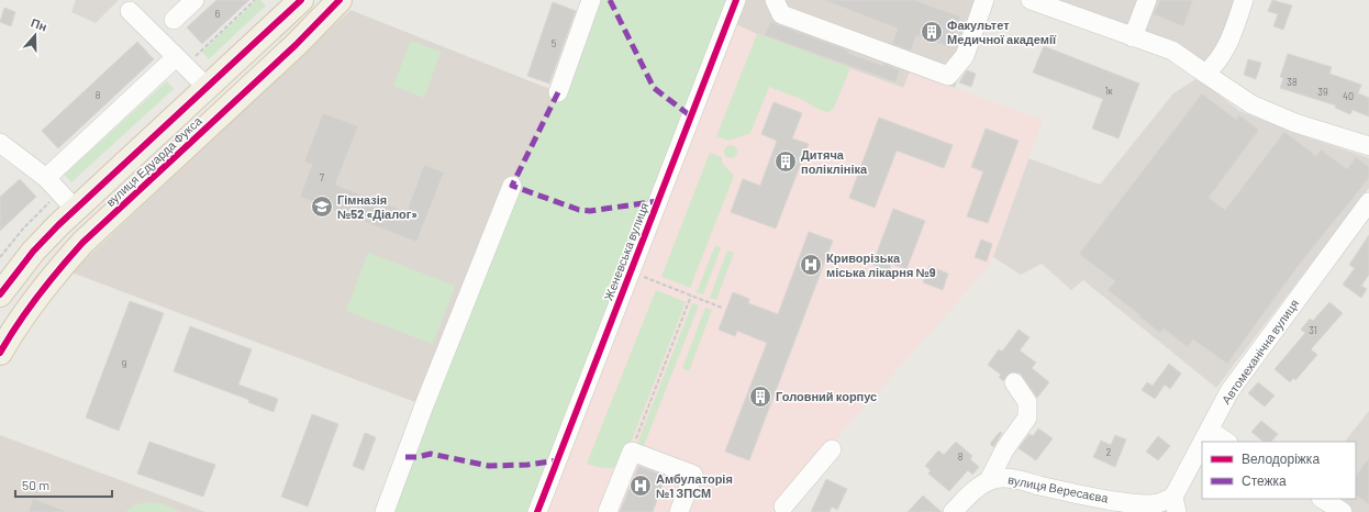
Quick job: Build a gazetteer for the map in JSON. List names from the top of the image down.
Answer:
{
  "streets": {
    "main road": ["вулиця Едуарда Фукса"],
    "street": ["Женевська вулиця", "Автомеханічна вулиця", "вулиця Вересаєва"]
  },
  "crossings": [
    ["Автомеханічна вулиця", "вулиця Вересаєва"]
  ],
  "places": {
    "building": ["Факультет Медичної академії", "Дитяча поліклініка", "Головний корпус"],
    "school or university": ["Гімназія №52 «Діалог»"],
    "hospital": ["Криворізька міська лікарня №9", "Амбулаторія №1 ЗПСМ"]
  },
  "house_numbers": [
    "6",
    "5",
    "38",
    "1к",
    "39",
    "8",
    "40",
    "7",
    "31",
    "9",
    "2",
    "8"
  ],
  "legend": ["Велодоріжка", "Стежка"],
  "scale_bar": "50 m",
  "north": "top"
}
